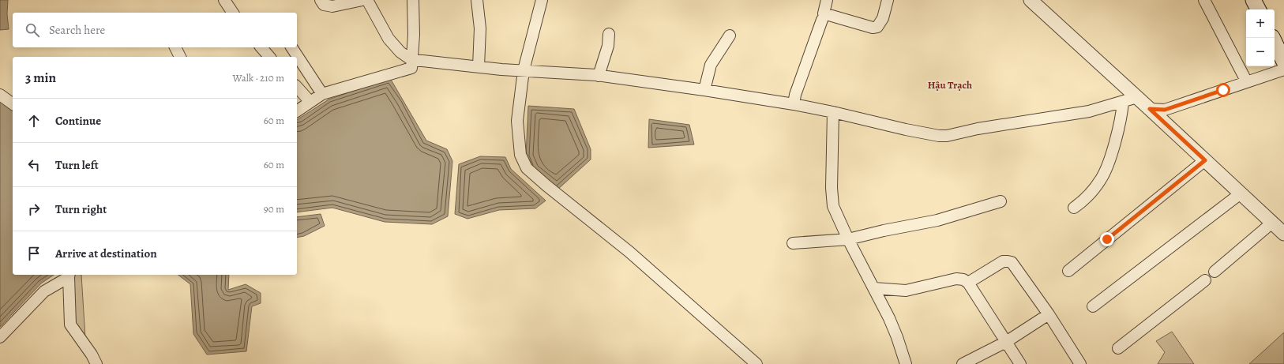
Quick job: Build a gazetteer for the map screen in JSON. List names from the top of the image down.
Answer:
{
  "districts": ["Hậu Trạch"],
  "page": {
    "map_buttons": ["+", "−"],
    "search": "Search here",
    "heading": ["3 min", "Walk · 210 m"],
    "list": [
      ["Continue", "60 m"],
      ["Turn left", "60 m"],
      ["Turn right", "90 m"],
      "Arrive at destination"
    ]
  }
}
